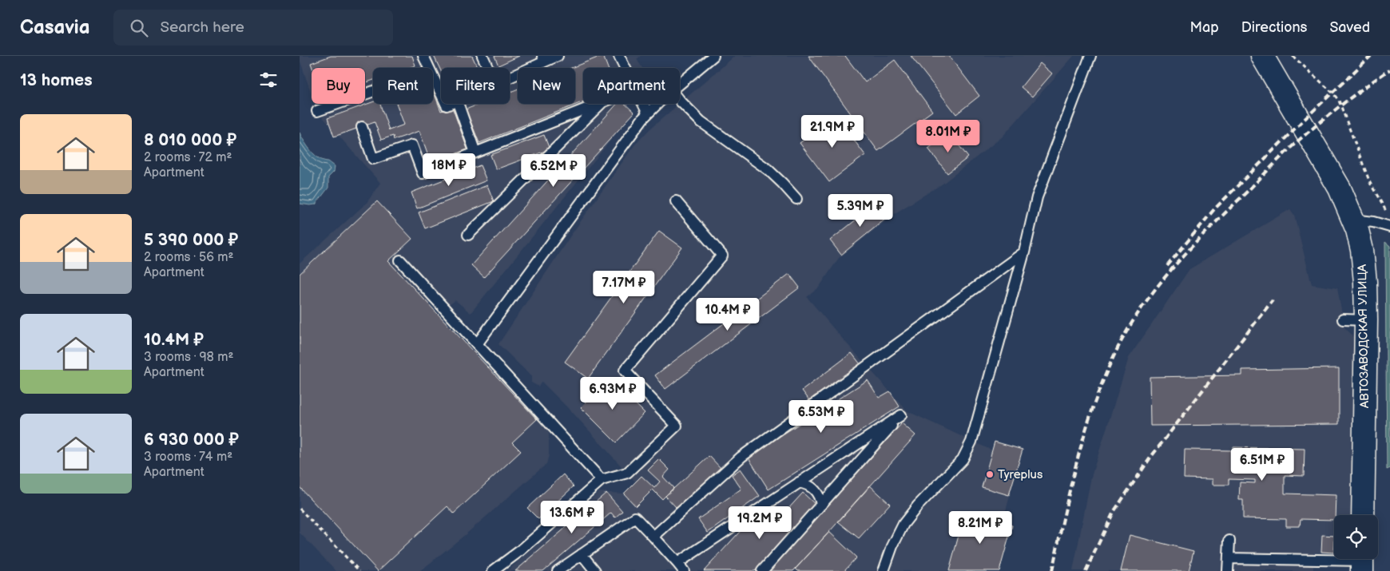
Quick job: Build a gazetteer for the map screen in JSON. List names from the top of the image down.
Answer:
{
  "streets": {
    "street": ["АВТОЗАВОДСКАЯ УЛИЦА"]
  },
  "places": ["Tyreplus"],
  "page": {
    "header": "Casavia",
    "search": "Search here",
    "nav": ["Map", "Directions", "Saved"],
    "heading": "13 homes",
    "chip": [
      "Buy",
      "Rent",
      "Filters",
      "New",
      "Apartment"
    ],
    "list": [
      {
        "name": "8 010 000 ₽",
        "note": "2 rooms · 72 m² · Apartment"
      },
      {
        "name": "5 390 000 ₽",
        "note": "2 rooms · 56 m² · Apartment"
      },
      {
        "name": "10.4M ₽",
        "note": "3 rooms · 98 m² · Apartment"
      },
      {
        "name": "6 930 000 ₽",
        "note": "3 rooms · 74 m² · Apartment"
      }
    ],
    "price": [
      "21.9M ₽",
      "8.01M ₽",
      "18M ₽",
      "6.52M ₽",
      "5.39M ₽",
      "7.17M ₽",
      "10.4M ₽",
      "6.93M ₽",
      "6.53M ₽",
      "6.51M ₽",
      "13.6M ₽",
      "19.2M ₽",
      "8.21M ₽"
    ]
  }
}
